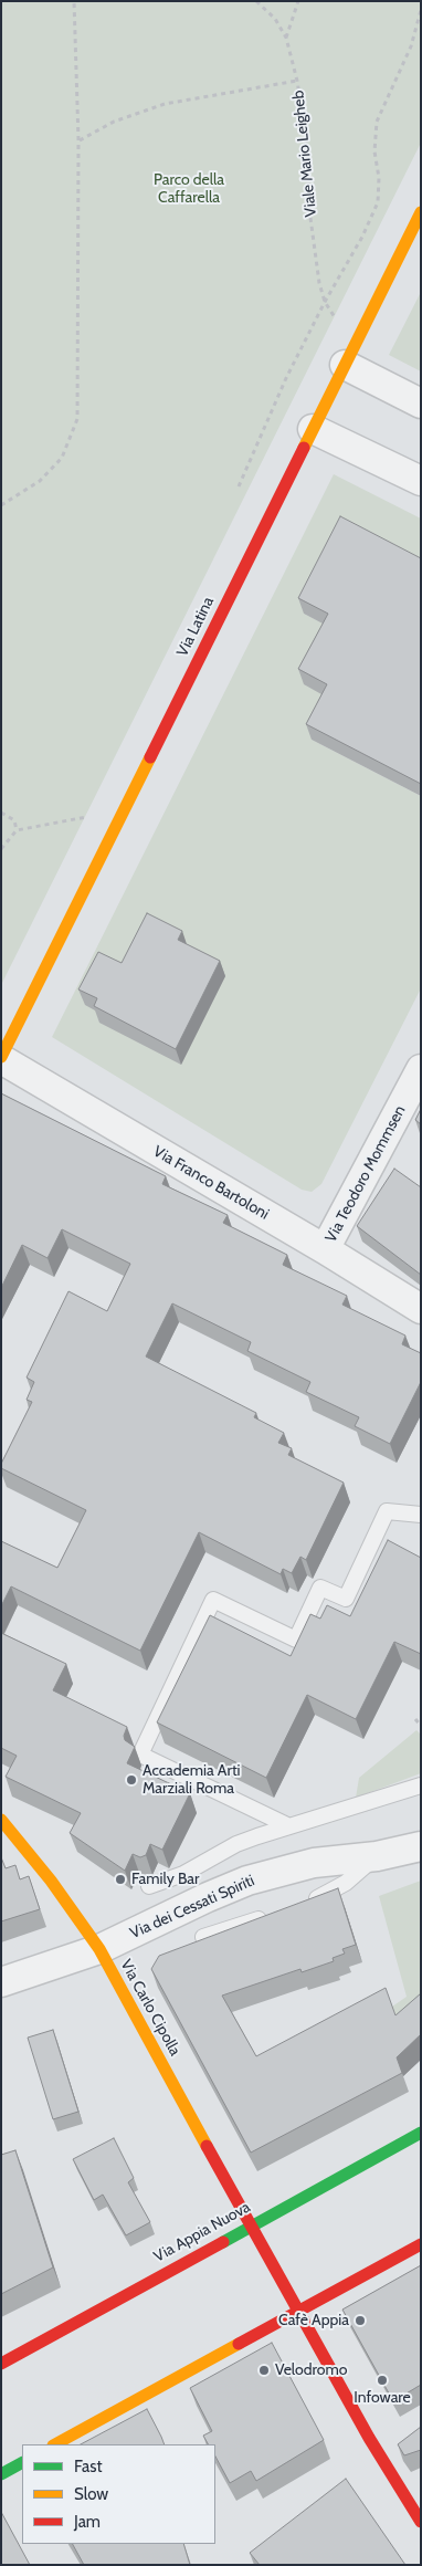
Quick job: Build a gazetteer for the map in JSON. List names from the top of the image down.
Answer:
{
  "streets": {
    "street": [
      "Via Latina",
      "Via Teodoro Mommsen",
      "Via Franco Bartoloni",
      "Via dei Cessati Spiriti",
      "Via Carlo Cipolla",
      "Via Appia Nuova"
    ],
    "path": ["Viale Mario Leigheb"]
  },
  "crossings": [
    ["Via Latina", "Via Franco Bartoloni"],
    ["Via Teodoro Mommsen", "Via Franco Bartoloni"],
    ["Via dei Cessati Spiriti", "Via Carlo Cipolla"],
    ["Via Carlo Cipolla", "Via Appia Nuova"]
  ],
  "parks": ["Parco della Caffarella"],
  "places": [
    "Accademia Arti Marziali Roma",
    "Family Bar",
    "Cafè Appia",
    "Velodromo",
    "Infoware"
  ],
  "legend": ["Fast", "Slow", "Jam"]
}
